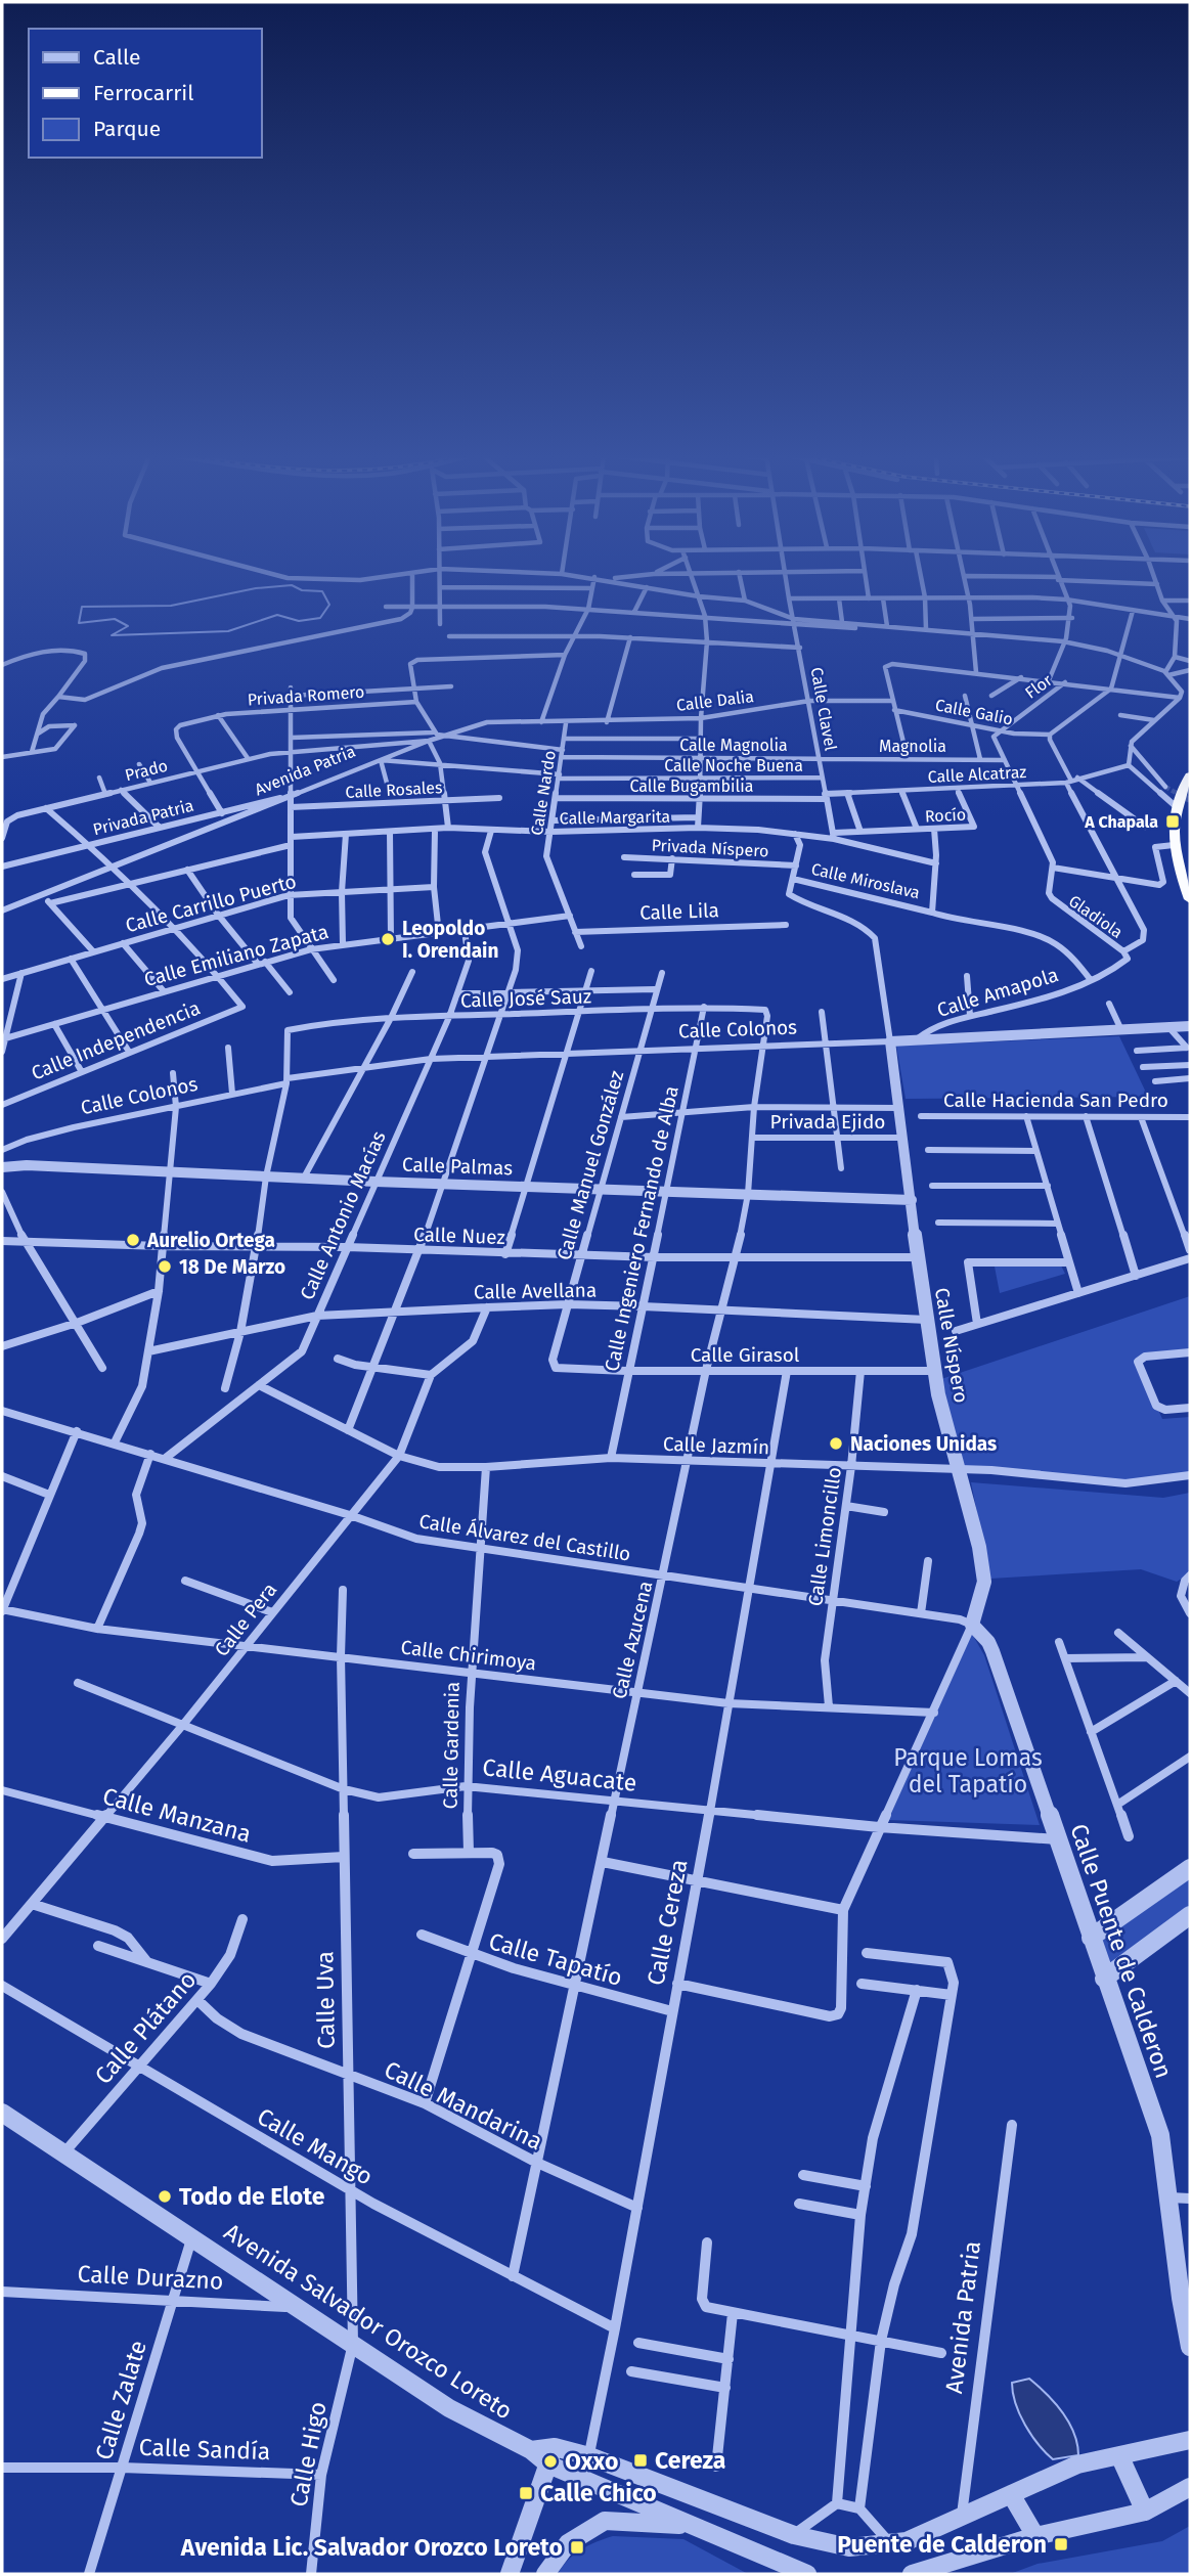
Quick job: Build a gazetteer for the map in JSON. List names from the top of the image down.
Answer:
{
  "streets": {
    "street": [
      "Flor",
      "Privada Romero",
      "Calle Dalia",
      "Calle Clavel",
      "Calle Galio",
      "Calle Magnolia",
      "Magnolia",
      "Calle Noche Buena",
      "Prado",
      "Avenida Patria",
      "Calle Alcatraz",
      "Calle Bugambilia",
      "Calle Rosales",
      "Calle Nardo",
      "Rocío",
      "Privada Patria",
      "Calle Margarita",
      "Privada Níspero",
      "Calle Miroslava",
      "Calle Carrillo Puerto",
      "Calle Lila",
      "Gladiola",
      "Calle Emiliano Zapata",
      "Calle Amapola",
      "Calle José Sauz",
      "Calle Colonos",
      "Calle Independencia",
      "Calle Hacienda San Pedro",
      "Privada Ejido",
      "Calle Manuel González",
      "Calle Palmas",
      "Calle Antonio Macías",
      "Calle Ingeniero Fernando de Alba",
      "Calle Nuez",
      "Calle Avellana",
      "Calle Níspero",
      "Calle Girasol",
      "Calle Jazmín",
      "Calle Limoncillo",
      "Calle Álvarez del Castillo",
      "Calle Pera",
      "Calle Azucena",
      "Calle Chirimoya",
      "Calle Gardenia",
      "Calle Aguacate",
      "Calle Manzana",
      "Calle Cereza",
      "Calle Puente de Calderon",
      "Calle Tapatío",
      "Calle Uva",
      "Calle Plátano",
      "Calle Mandarina",
      "Calle Mango",
      "Calle Durazno",
      "Avenida Salvador Orozco Loreto",
      "Calle Zalate",
      "Calle Sandía",
      "Calle Higo"
    ]
  },
  "crossings": [
    ["Flor", "Calle Galio"],
    ["Flor", "Gladiola"],
    ["Privada Romero", "Prado"],
    ["Calle Dalia", "Calle Clavel"],
    ["Calle Dalia", "Avenida Patria"],
    ["Calle Dalia", "Calle Nardo"],
    ["Calle Clavel", "Calle Magnolia"],
    ["Calle Clavel", "Magnolia"],
    ["Calle Clavel", "Calle Noche Buena"],
    ["Calle Clavel", "Calle Alcatraz"],
    ["Calle Clavel", "Calle Bugambilia"],
    ["Calle Clavel", "Rocío"],
    ["Calle Clavel", "Calle Margarita"],
    ["Calle Galio", "Gladiola"],
    ["Calle Magnolia", "Magnolia"],
    ["Calle Magnolia", "Avenida Patria"],
    ["Calle Magnolia", "Calle Nardo"],
    ["Magnolia", "Gladiola"],
    ["Calle Noche Buena", "Avenida Patria"],
    ["Calle Noche Buena", "Calle Nardo"],
    ["Prado", "Avenida Patria"],
    ["Avenida Patria", "Privada Patria"],
    ["Calle Alcatraz", "Calle Bugambilia"],
    ["Calle Alcatraz", "Rocío"],
    ["Calle Alcatraz", "Gladiola"],
    ["Calle Bugambilia", "Calle Nardo"],
    ["Calle Nardo", "Calle Margarita"],
    ["Calle Nardo", "Calle Lila"],
    ["Calle Nardo", "Calle Emiliano Zapata"],
    ["Rocío", "Calle Margarita"],
    ["Calle Miroslava", "Calle Amapola"],
    ["Calle Miroslava", "Calle Níspero"],
    ["Gladiola", "Calle Amapola"],
    ["Calle Emiliano Zapata", "Calle Independencia"],
    ["Calle Emiliano Zapata", "Calle Antonio Macías"],
    ["Calle Amapola", "Calle Colonos"],
    ["Calle José Sauz", "Calle Colonos"],
    ["Calle José Sauz", "Calle Manuel González"],
    ["Calle José Sauz", "Calle Antonio Macías"],
    ["Calle José Sauz", "Calle Ingeniero Fernando de Alba"],
    ["Calle José Sauz", "Calle Azucena"],
    ["Calle Colonos", "Calle Manuel González"],
    ["Calle Colonos", "Calle Antonio Macías"],
    ["Calle Colonos", "Calle Ingeniero Fernando de Alba"],
    ["Calle Colonos", "Calle Níspero"],
    ["Calle Colonos", "Calle Azucena"],
    ["Privada Ejido", "Calle Níspero"],
    ["Privada Ejido", "Calle Azucena"],
    ["Calle Manuel González", "Calle Palmas"],
    ["Calle Manuel González", "Calle Nuez"],
    ["Calle Manuel González", "Calle Avellana"],
    ["Calle Manuel González", "Calle Girasol"],
    ["Calle Palmas", "Calle Antonio Macías"],
    ["Calle Palmas", "Calle Ingeniero Fernando de Alba"],
    ["Calle Palmas", "Calle Níspero"],
    ["Calle Palmas", "Calle Azucena"],
    ["Calle Antonio Macías", "Calle Nuez"],
    ["Calle Antonio Macías", "Calle Avellana"],
    ["Calle Antonio Macías", "Calle Jazmín"],
    ["Calle Antonio Macías", "Calle Álvarez del Castillo"],
    ["Calle Ingeniero Fernando de Alba", "Calle Nuez"],
    ["Calle Ingeniero Fernando de Alba", "Calle Avellana"],
    ["Calle Ingeniero Fernando de Alba", "Calle Girasol"],
    ["Calle Ingeniero Fernando de Alba", "Calle Jazmín"],
    ["Calle Nuez", "Calle Níspero"],
    ["Calle Nuez", "Calle Azucena"],
    ["Calle Avellana", "Calle Níspero"],
    ["Calle Avellana", "Calle Pera"],
    ["Calle Avellana", "Calle Azucena"],
    ["Calle Níspero", "Calle Girasol"],
    ["Calle Níspero", "Calle Jazmín"],
    ["Calle Níspero", "Calle Álvarez del Castillo"],
    ["Calle Níspero", "Calle Chirimoya"],
    ["Calle Níspero", "Calle Aguacate"],
    ["Calle Níspero", "Calle Cereza"],
    ["Calle Níspero", "Calle Puente de Calderon"],
    ["Calle Girasol", "Calle Limoncillo"],
    ["Calle Girasol", "Calle Azucena"],
    ["Calle Girasol", "Calle Cereza"],
    ["Calle Jazmín", "Calle Limoncillo"],
    ["Calle Jazmín", "Calle Pera"],
    ["Calle Jazmín", "Calle Azucena"],
    ["Calle Jazmín", "Calle Gardenia"],
    ["Calle Jazmín", "Calle Cereza"],
    ["Calle Limoncillo", "Calle Álvarez del Castillo"],
    ["Calle Limoncillo", "Calle Chirimoya"],
    ["Calle Álvarez del Castillo", "Calle Pera"],
    ["Calle Álvarez del Castillo", "Calle Azucena"],
    ["Calle Álvarez del Castillo", "Calle Gardenia"],
    ["Calle Álvarez del Castillo", "Calle Cereza"],
    ["Calle Álvarez del Castillo", "Calle Puente de Calderon"],
    ["Calle Pera", "Calle Chirimoya"],
    ["Calle Pera", "Calle Aguacate"],
    ["Calle Pera", "Calle Manzana"],
    ["Calle Azucena", "Calle Chirimoya"],
    ["Calle Azucena", "Calle Aguacate"],
    ["Calle Azucena", "Calle Tapatío"],
    ["Calle Azucena", "Calle Mandarina"],
    ["Calle Azucena", "Calle Mango"],
    ["Calle Chirimoya", "Calle Gardenia"],
    ["Calle Chirimoya", "Calle Cereza"],
    ["Calle Chirimoya", "Calle Uva"],
    ["Calle Gardenia", "Calle Aguacate"],
    ["Calle Aguacate", "Calle Cereza"],
    ["Calle Aguacate", "Calle Puente de Calderon"],
    ["Calle Aguacate", "Calle Uva"],
    ["Calle Manzana", "Calle Uva"],
    ["Calle Cereza", "Calle Tapatío"],
    ["Calle Cereza", "Calle Mandarina"],
    ["Calle Cereza", "Calle Mango"],
    ["Calle Uva", "Calle Mandarina"],
    ["Calle Uva", "Calle Mango"],
    ["Calle Uva", "Avenida Salvador Orozco Loreto"],
    ["Calle Uva", "Calle Higo"],
    ["Calle Plátano", "Calle Mandarina"],
    ["Calle Plátano", "Calle Mango"],
    ["Calle Plátano", "Avenida Salvador Orozco Loreto"],
    ["Calle Durazno", "Avenida Salvador Orozco Loreto"],
    ["Calle Durazno", "Calle Zalate"],
    ["Avenida Salvador Orozco Loreto", "Calle Zalate"],
    ["Avenida Salvador Orozco Loreto", "Calle Higo"],
    ["Calle Zalate", "Calle Sandía"],
    ["Calle Sandía", "Calle Higo"]
  ],
  "parks": ["Parque Lomas del Tapatío"],
  "places": {
    "transit": [
      "A Chapala",
      "Cereza",
      "Calle Chico",
      "Puente de Calderon",
      "Avenida Lic. Salvador Orozco Loreto"
    ],
    "other": [
      "Leopoldo I. Orendain",
      "Aurelio Ortega",
      "18 De Marzo",
      "Naciones Unidas",
      "Todo de Elote",
      "Oxxo"
    ]
  },
  "legend": ["Calle", "Ferrocarril", "Parque"]
}
